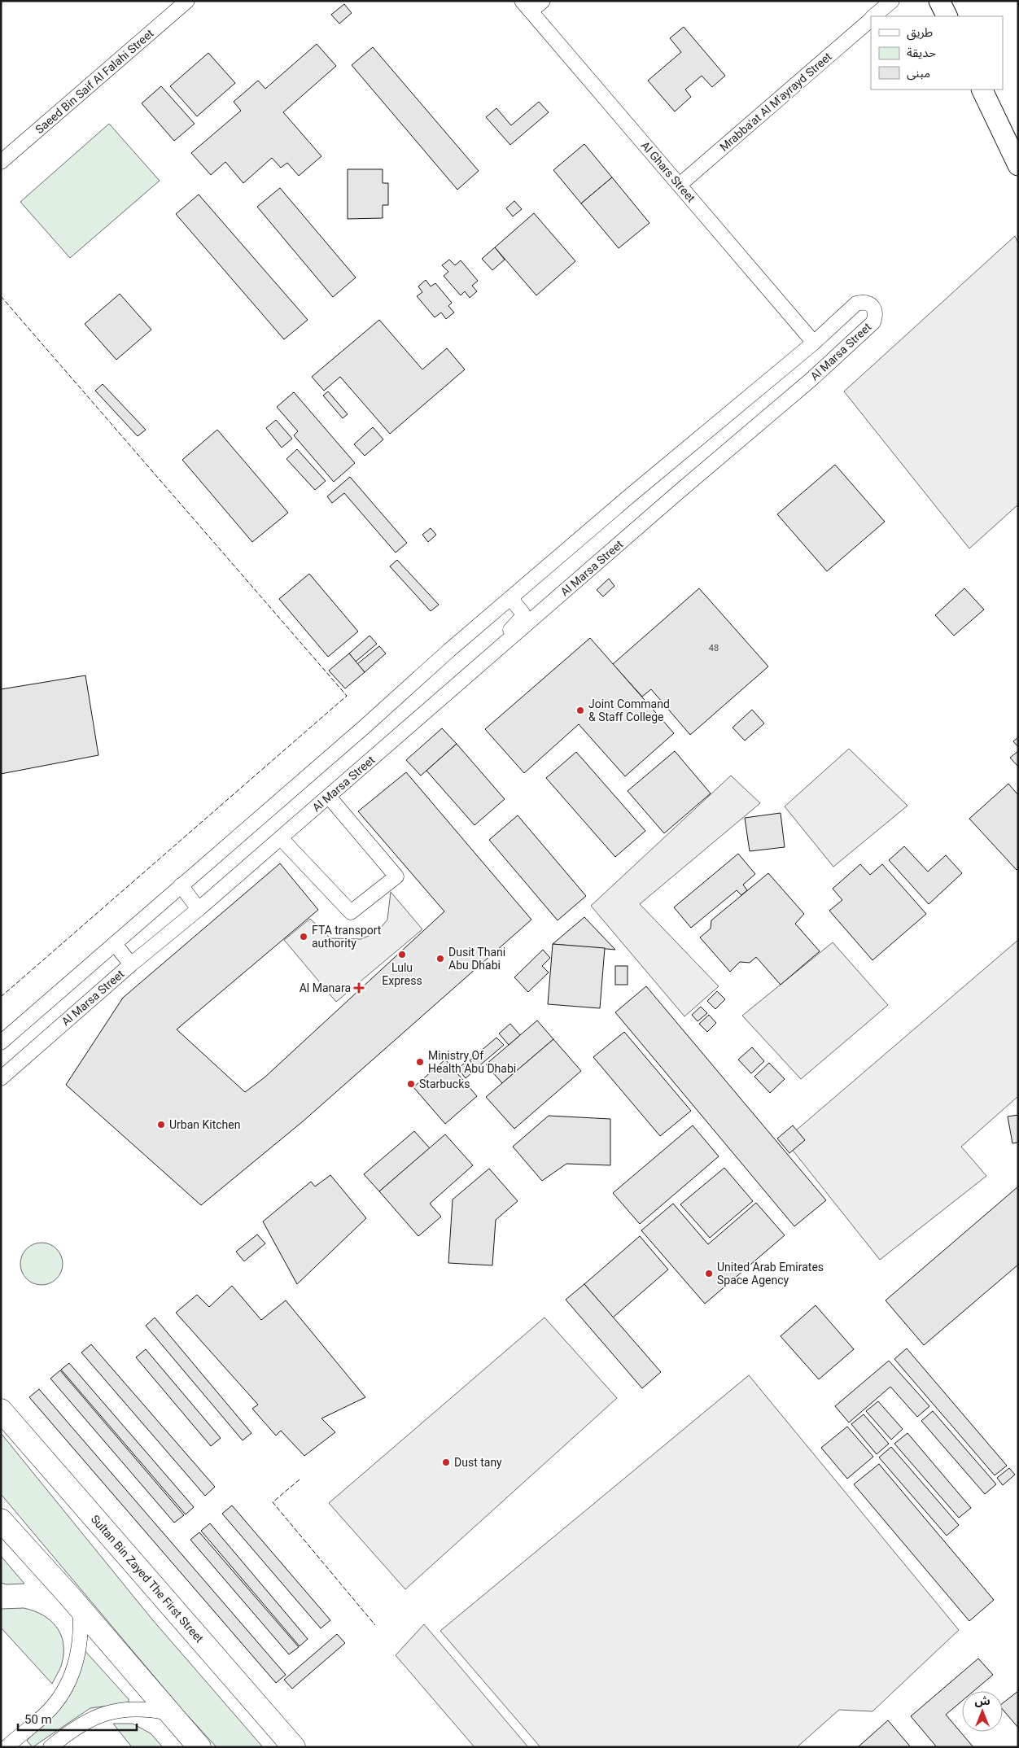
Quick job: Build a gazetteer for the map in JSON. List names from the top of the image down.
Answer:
{
  "streets": {
    "main road": ["Sultan Bin Zayed The First Street"],
    "street": [
      "Saeed Bin Saif Al Falahi Street",
      "Mrabba'at Al M'ayrayd Street",
      "Al Ghars Street",
      "Al Marsa Street"
    ]
  },
  "crossings": [
    ["Mrabba'at Al M'ayrayd Street", "Al Ghars Street"],
    ["Al Ghars Street", "Al Marsa Street"]
  ],
  "places": {
    "other": [
      "Joint Command & Staff College",
      "FTA transport authority",
      "Lulu Express",
      "Dusit Thani Abu Dhabi",
      "Ministry Of Health Abu Dhabi",
      "Starbucks",
      "Urban Kitchen",
      "United Arab Emirates Space Agency",
      "Dust tany"
    ],
    "health": ["Al Manara"]
  },
  "house_numbers": ["48"],
  "legend": ["طريق", "حديقة", "مبنى"],
  "scale_bar": "50 m",
  "north": "top"
}
